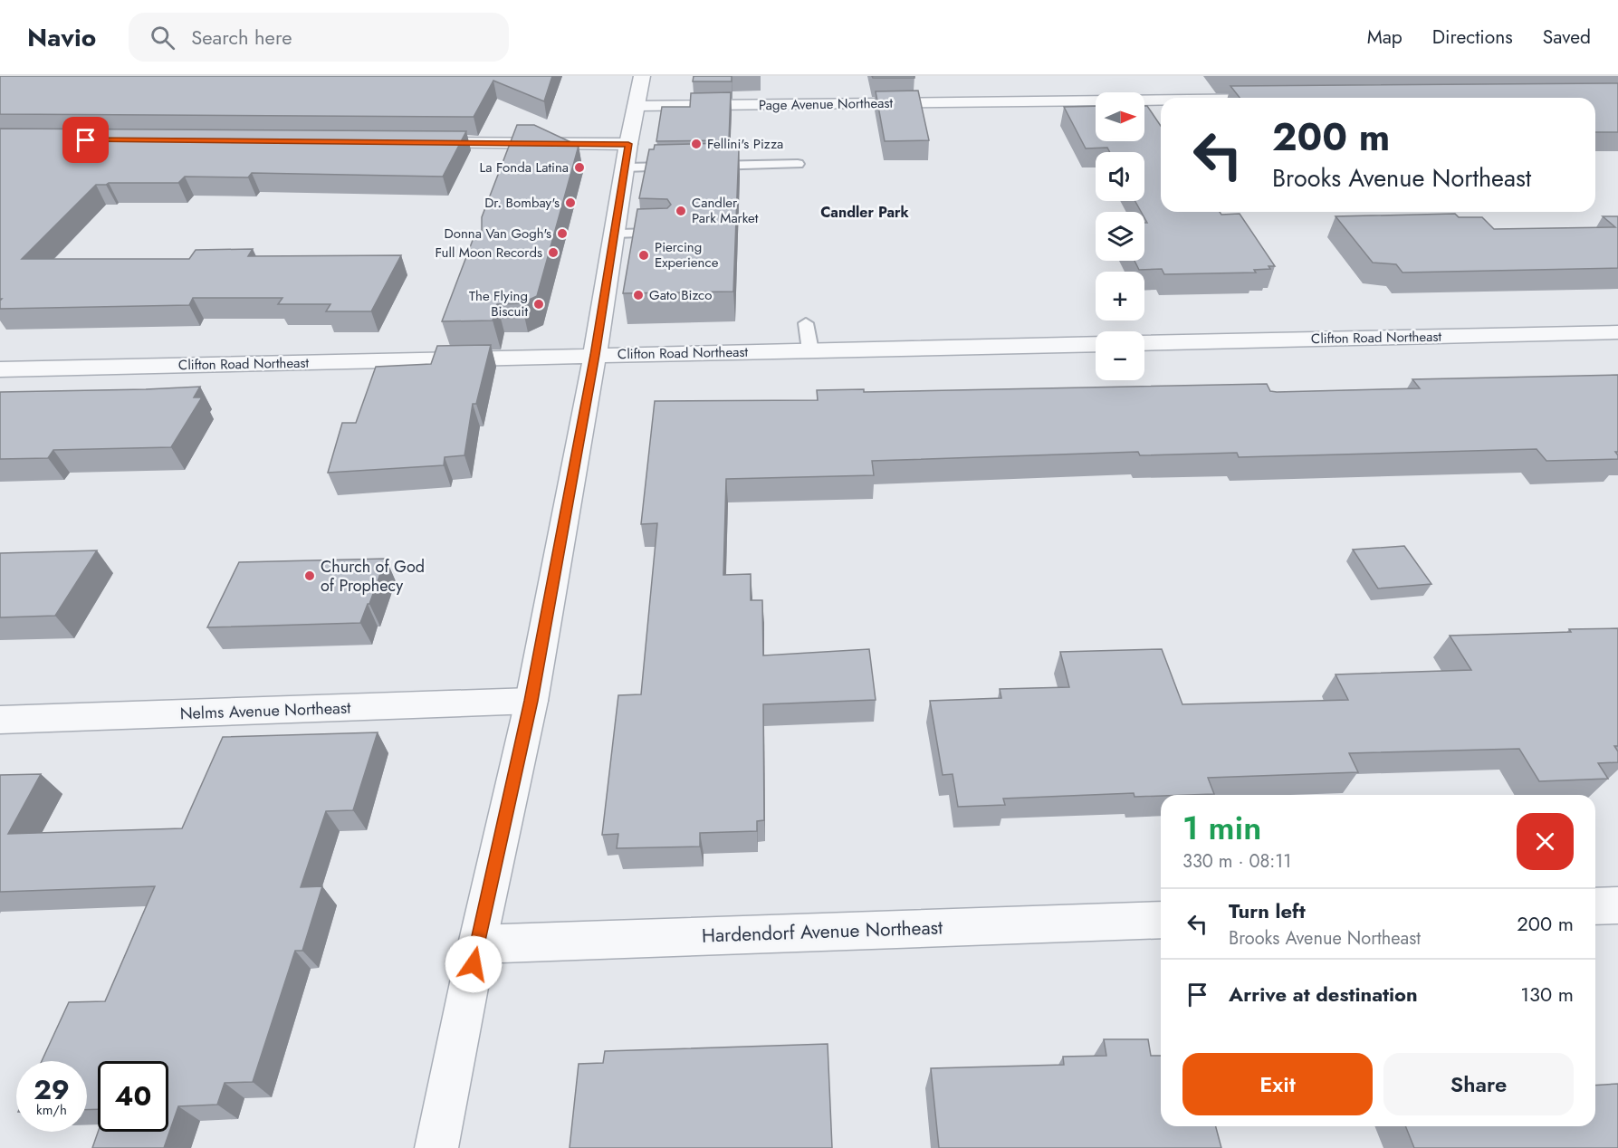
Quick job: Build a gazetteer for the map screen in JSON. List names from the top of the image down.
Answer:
{
  "streets": {
    "street": [
      "Page Avenue Northeast",
      "Clifton Road Northeast",
      "Nelms Avenue Northeast",
      "Hardendorf Avenue Northeast"
    ]
  },
  "districts": ["Candler Park"],
  "places": [
    "Fellini's Pizza",
    "La Fonda Latina",
    "Dr. Bombay's",
    "Candler Park Market",
    "Donna Van Gogh's",
    "Full Moon Records",
    "Piercing Experience",
    "Gato Bizco",
    "The Flying Biscuit",
    "Church of God of Prophecy"
  ],
  "north": "right",
  "page": {
    "header": "Navio",
    "search": "Search here",
    "nav": ["Map", "Directions", "Saved"],
    "map_buttons": ["+", "−"],
    "turn": ["200 m", "Brooks Avenue Northeast"],
    "heading": ["1 min", "330 m · 08:11"],
    "list": [
      {
        "name": "Turn left",
        "note": "Brooks Avenue Northeast",
        "value": "200 m"
      },
      {
        "name": "Arrive at destination",
        "value": "130 m"
      }
    ],
    "buttons": ["Exit", "Share"],
    "speed": "29 km/h",
    "limit": "40"
  }
}
